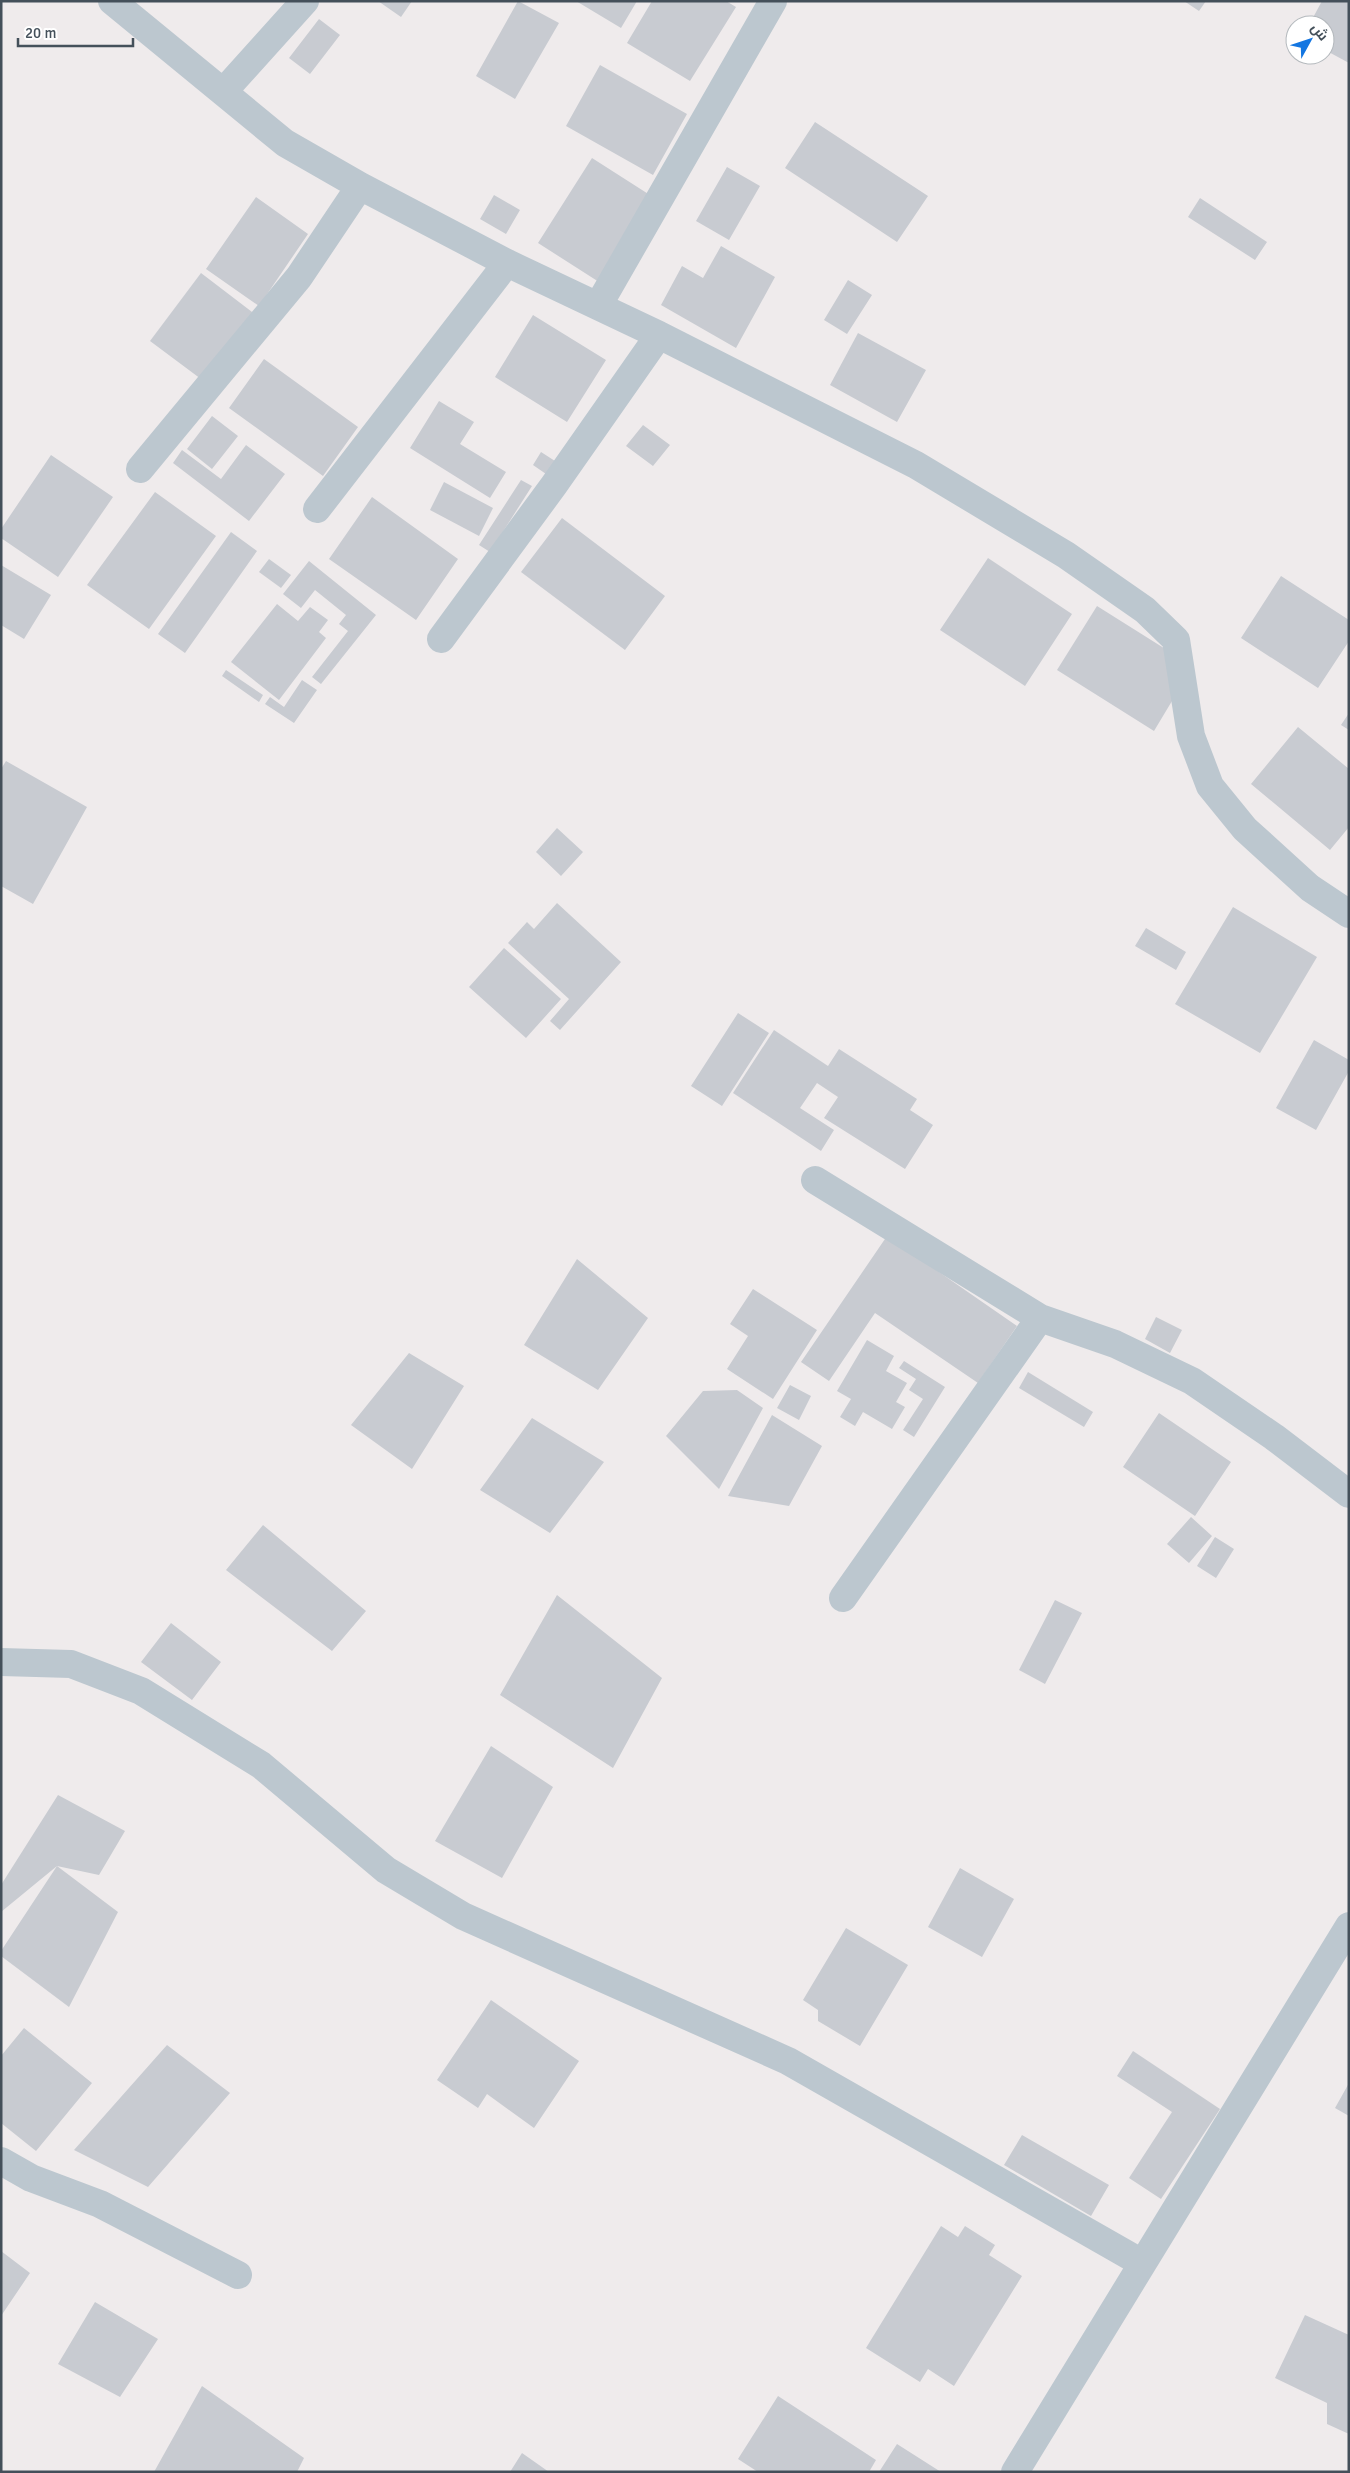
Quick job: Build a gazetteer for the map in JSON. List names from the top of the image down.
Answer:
{
  "scale_bar": "20 m",
  "north": "top right"
}
